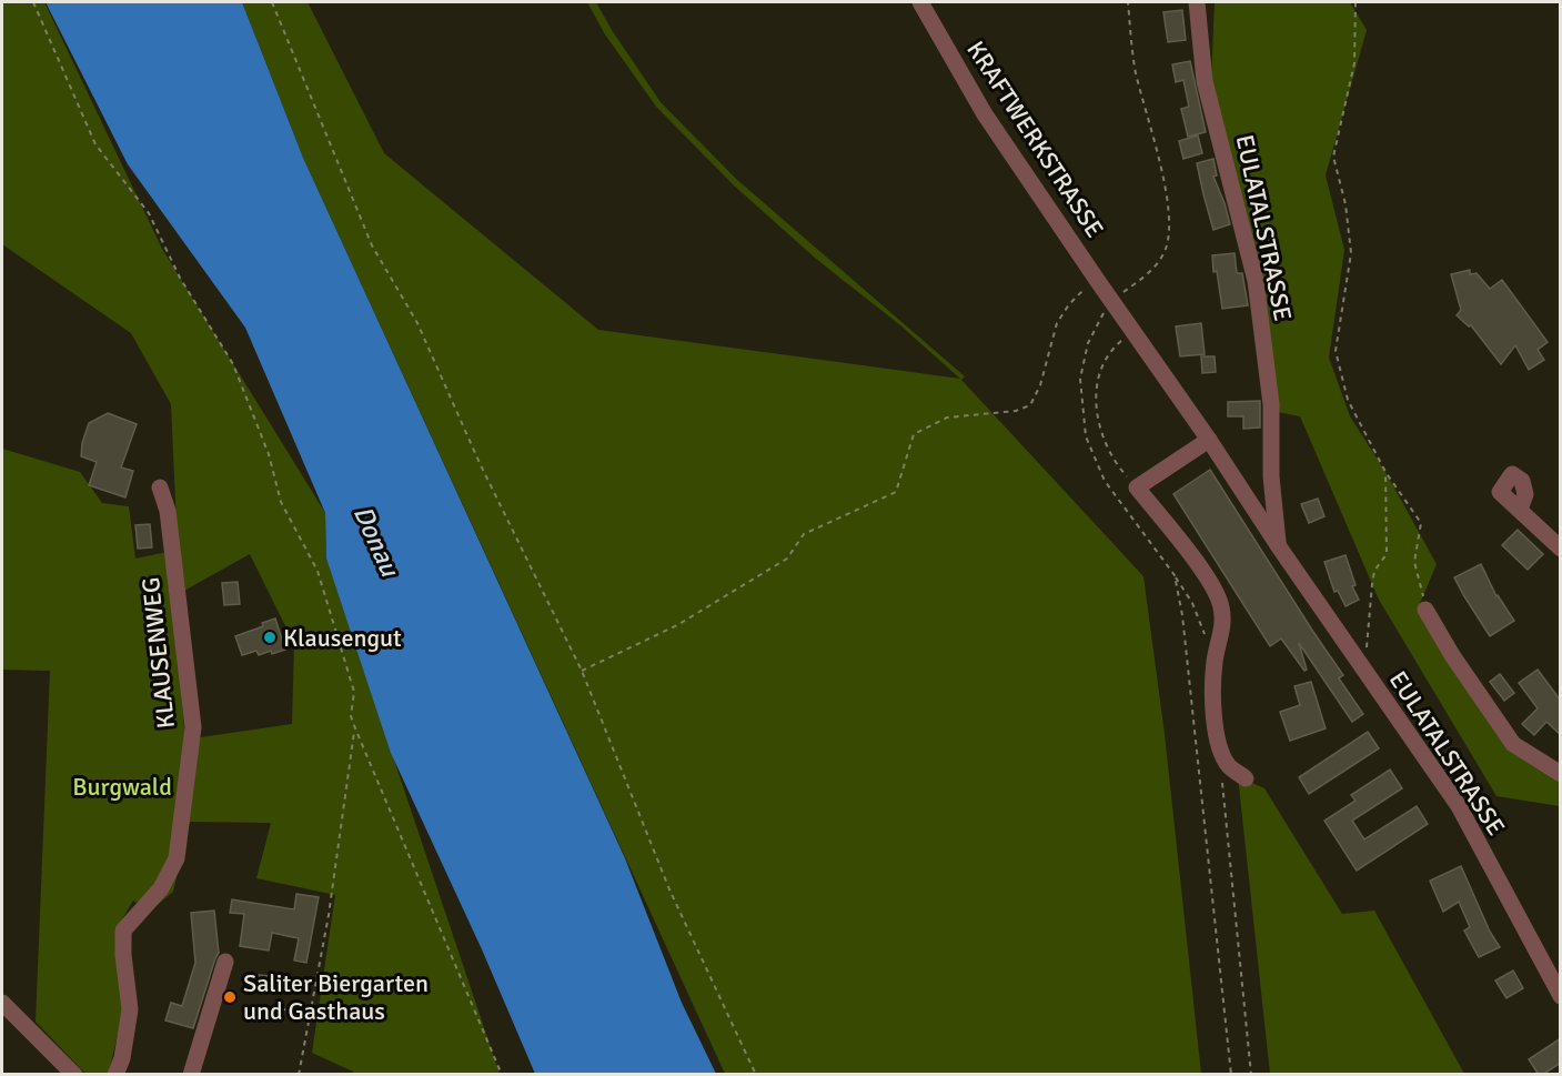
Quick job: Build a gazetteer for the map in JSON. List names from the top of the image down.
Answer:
{
  "streets": {
    "street": ["KRAFTWERKSTRASSE", "EULATALSTRASSE", "KLAUSENWEG"]
  },
  "crossings": [
    ["KRAFTWERKSTRASSE", "EULATALSTRASSE"]
  ],
  "water": ["Donau"],
  "parks": ["Burgwald"],
  "places": ["Klausengut", "Saliter Biergarten und Gasthaus"]
}
